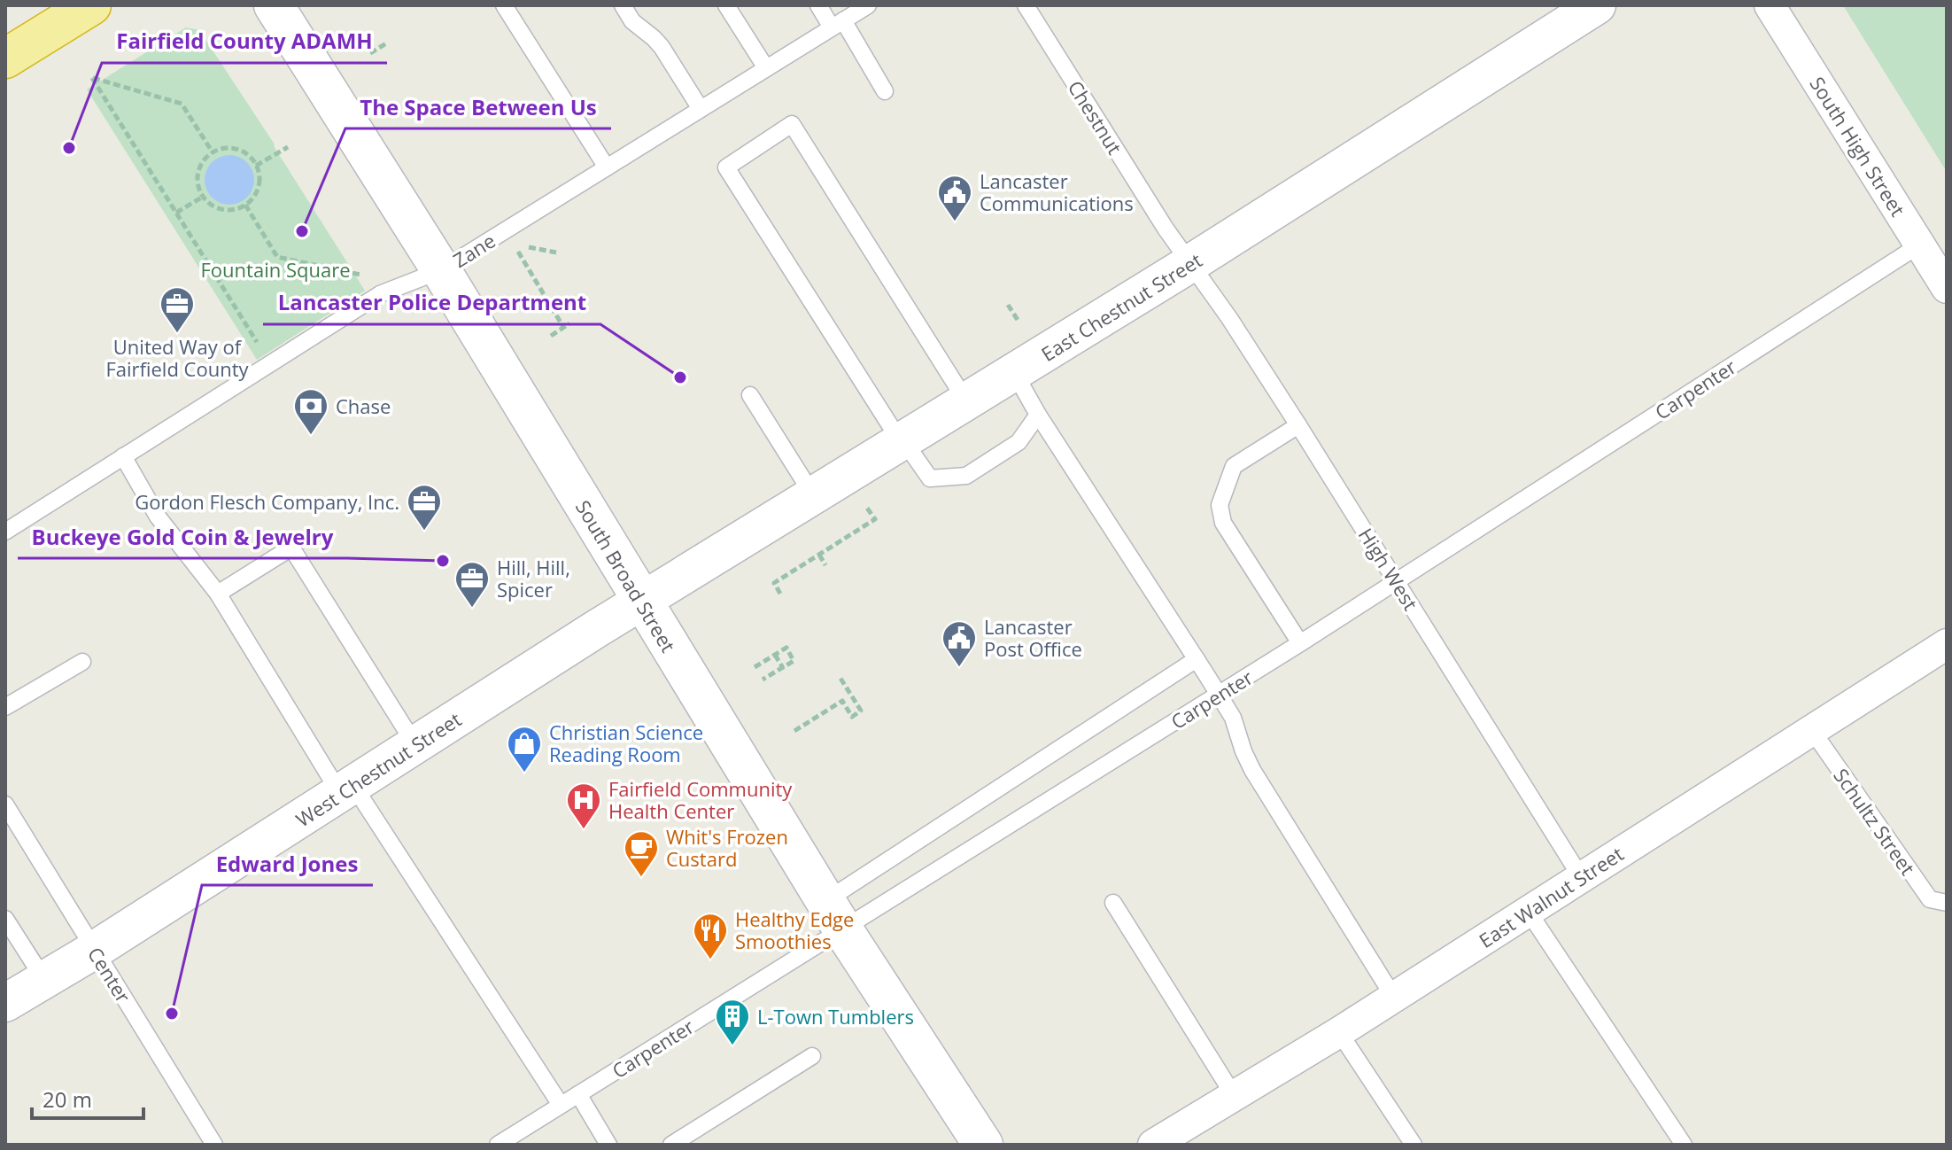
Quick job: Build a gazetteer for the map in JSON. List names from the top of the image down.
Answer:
{
  "streets": {
    "main road": ["South Broad Street"],
    "street": [
      "South High Street",
      "East Chestnut Street",
      "West Chestnut Street",
      "East Walnut Street"
    ],
    "lane": [
      "Chestnut",
      "Zane",
      "Carpenter",
      "High West",
      "Schultz Street",
      "Center"
    ]
  },
  "crossings": [
    ["Chestnut", "East Chestnut Street"],
    ["Chestnut", "High West"],
    ["South High Street", "Carpenter"],
    ["Zane", "South Broad Street"],
    ["East Chestnut Street", "High West"],
    ["East Chestnut Street", "South Broad Street"],
    ["East Chestnut Street", "West Chestnut Street"],
    ["Carpenter", "High West"],
    ["Carpenter", "South Broad Street"],
    ["High West", "East Walnut Street"],
    ["South Broad Street", "West Chestnut Street"],
    ["West Chestnut Street", "Center"],
    ["Schultz Street", "East Walnut Street"]
  ],
  "parks": ["Fountain Square"],
  "places": {
    "other": [
      "Fairfield County ADAMH",
      "The Space Between Us",
      "Lancaster Police Department",
      "Buckeye Gold Coin & Jewelry",
      "Edward Jones"
    ],
    "public building": ["Lancaster Communications", "Lancaster Post Office"],
    "office": ["United Way of Fairfield County", "Gordon Flesch Company, Inc.", "Hill, Hill, Spicer"],
    "bank": ["Chase"],
    "shop": ["Christian Science Reading Room"],
    "hospital": ["Fairfield Community Health Center"],
    "cafe": ["Whit's Frozen Custard"],
    "restaurant": ["Healthy Edge Smoothies"],
    "building": ["L-Town Tumblers"]
  },
  "scale_bar": "20 m"
}
